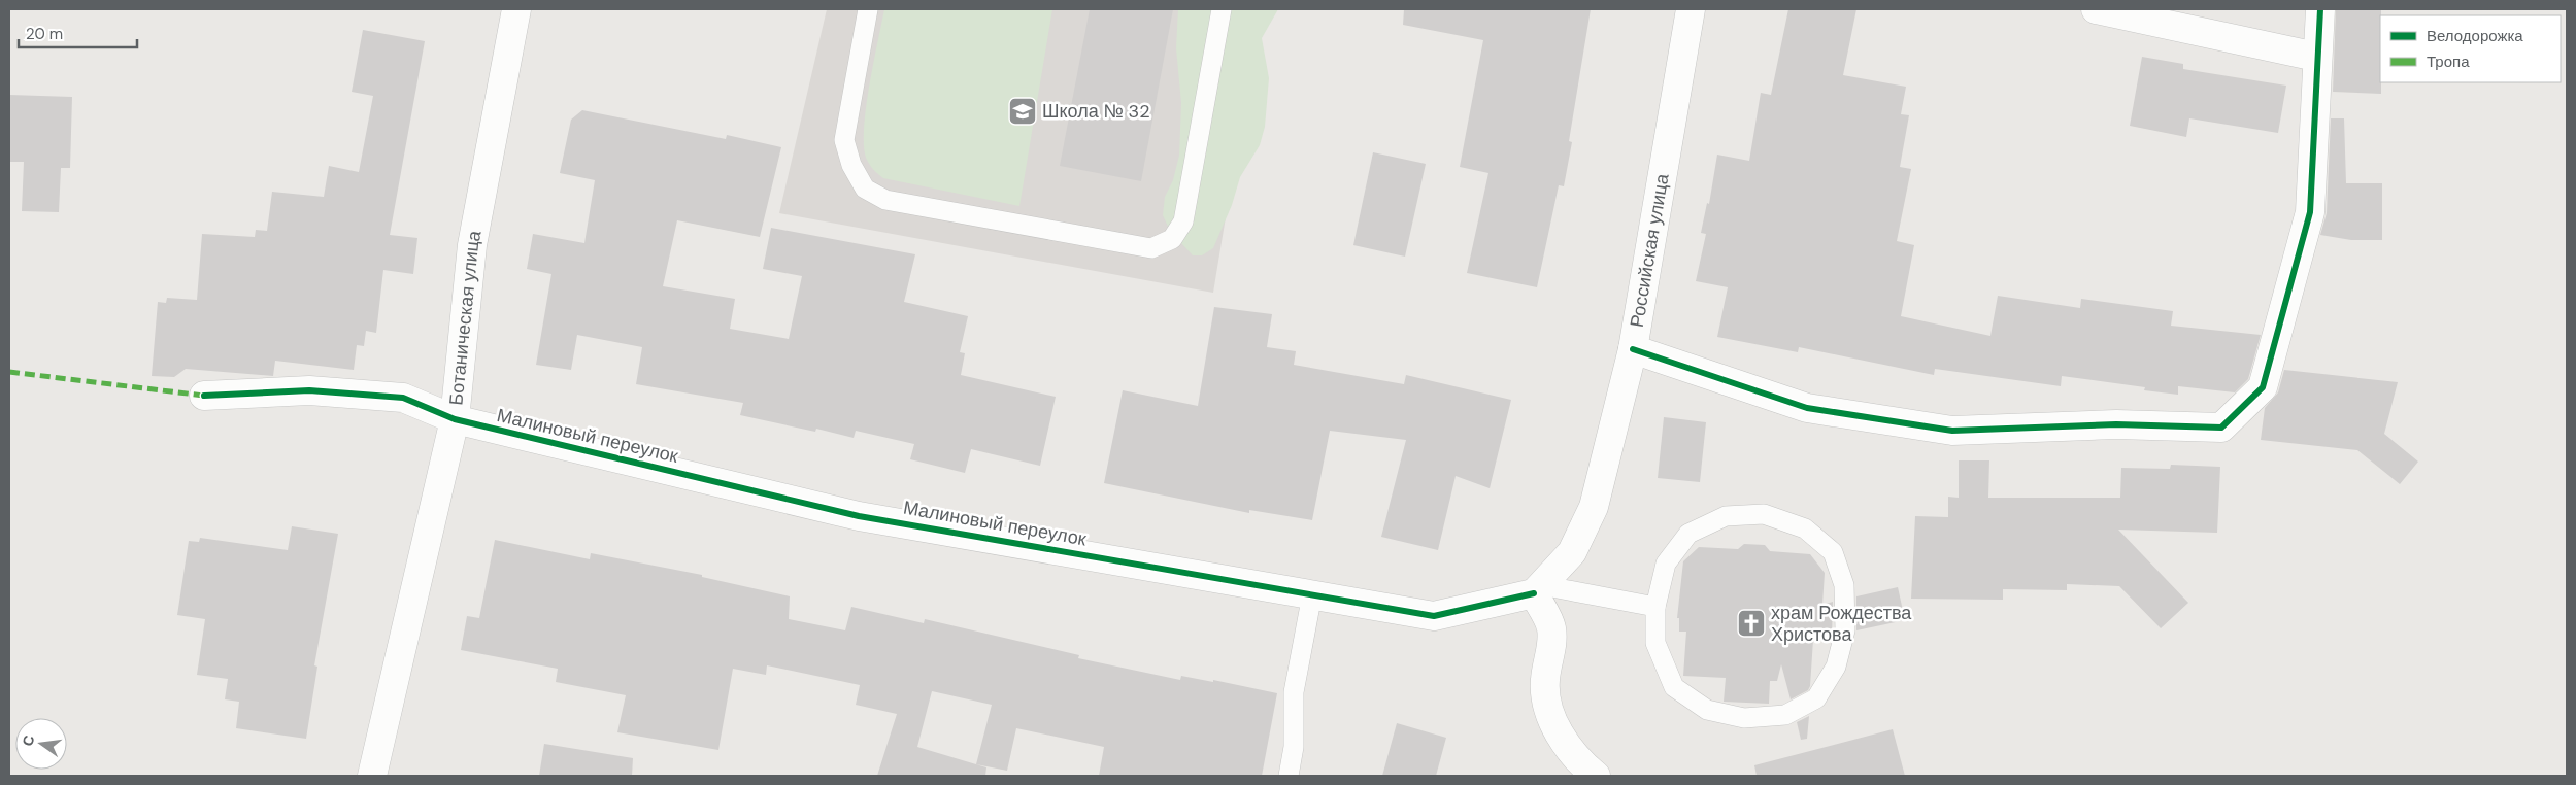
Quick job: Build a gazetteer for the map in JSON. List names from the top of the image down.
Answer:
{
  "streets": {
    "street": ["Российская улица", "Ботаническая улица", "Малиновый переулок"]
  },
  "crossings": [
    ["Российская улица", "Малиновый переулок"],
    ["Ботаническая улица", "Малиновый переулок"]
  ],
  "places": {
    "school or university": ["Школа № 32"],
    "church": ["храм Рождества Христова"]
  },
  "legend": ["Велодорожка", "Тропа"],
  "scale_bar": "20 m",
  "north": "left"
}
